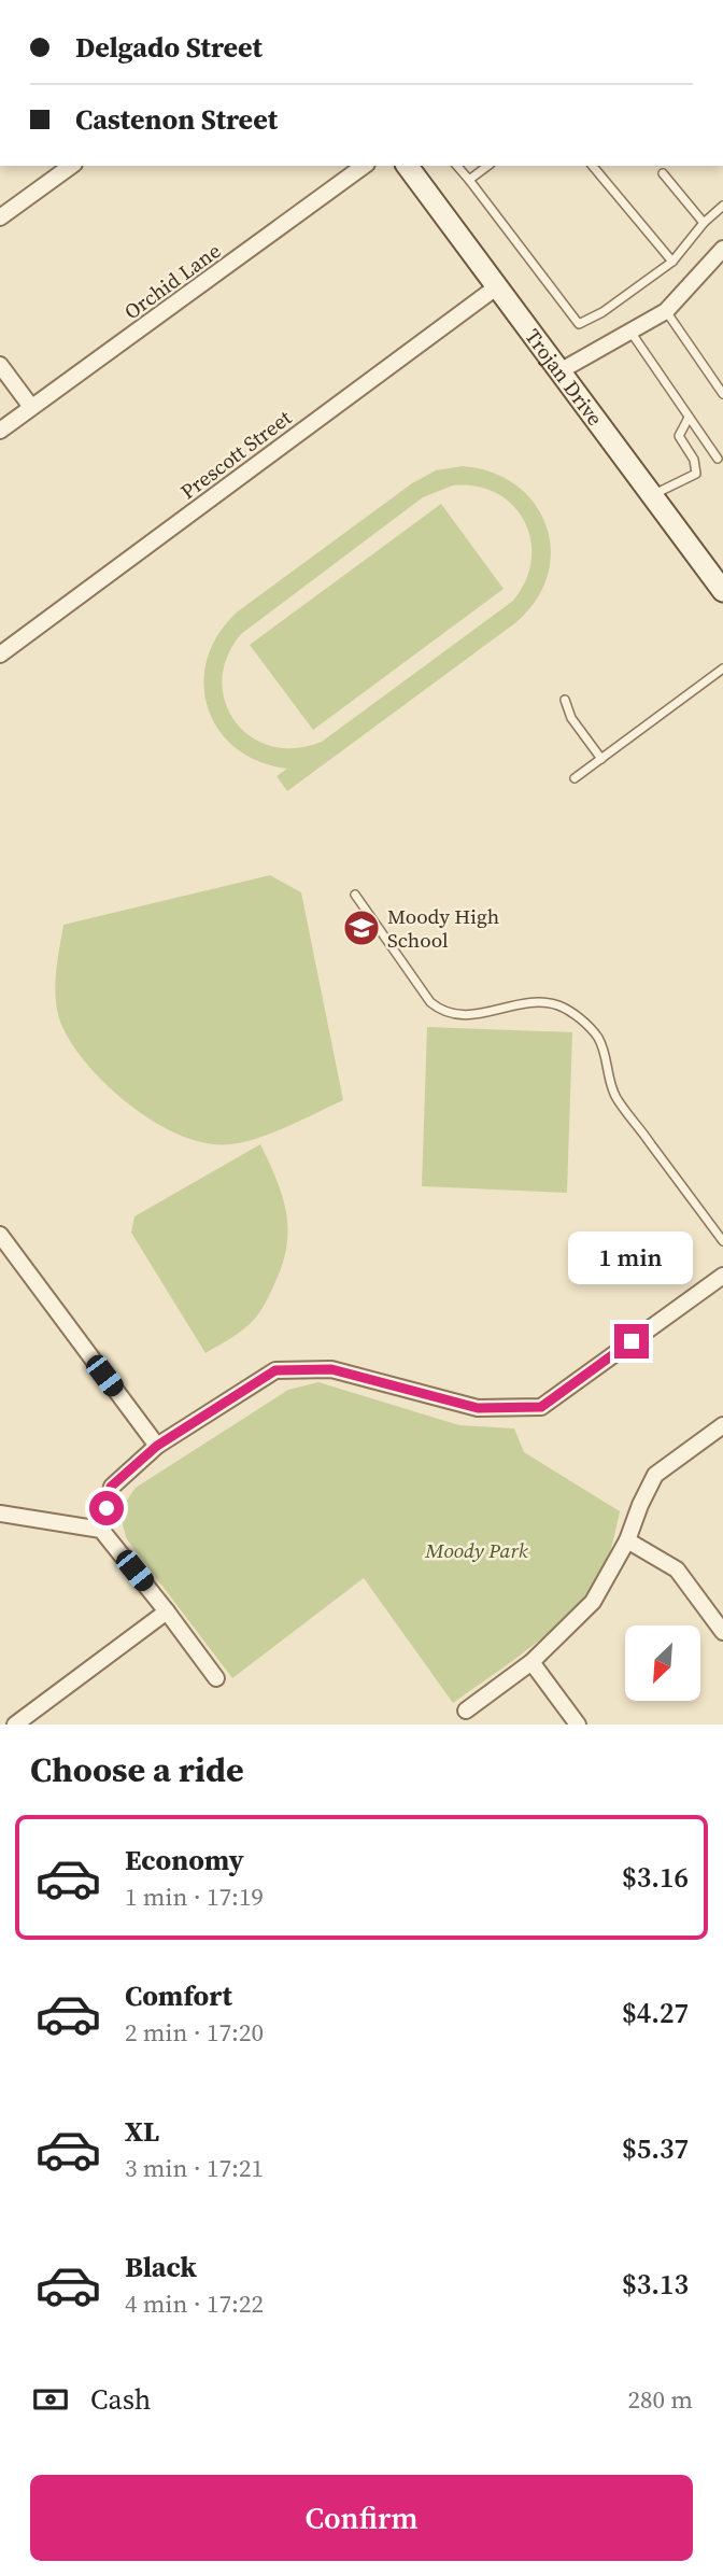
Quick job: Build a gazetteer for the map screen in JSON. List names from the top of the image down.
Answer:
{
  "streets": {
    "street": ["Orchid Lane", "Trojan Drive", "Prescott Street"]
  },
  "crossings": [
    ["Trojan Drive", "Prescott Street"]
  ],
  "parks": ["Moody Park"],
  "places": {
    "school or university": ["Moody High School"]
  },
  "north": "bottom left",
  "page": {
    "banner": ["Delgado Street", "Castenon Street"],
    "bubble": "1 min",
    "heading": "Choose a ride",
    "list": [
      {
        "name": "Economy",
        "note": "1 min · 17:19",
        "value": "$3.16"
      },
      {
        "name": "Comfort",
        "note": "2 min · 17:20",
        "value": "$4.27"
      },
      {
        "name": "XL",
        "note": "3 min · 17:21",
        "value": "$5.37"
      },
      {
        "name": "Black",
        "note": "4 min · 17:22",
        "value": "$3.13"
      }
    ],
    "pay": ["Cash", "280 m"],
    "buttons": "Confirm"
  }
}
